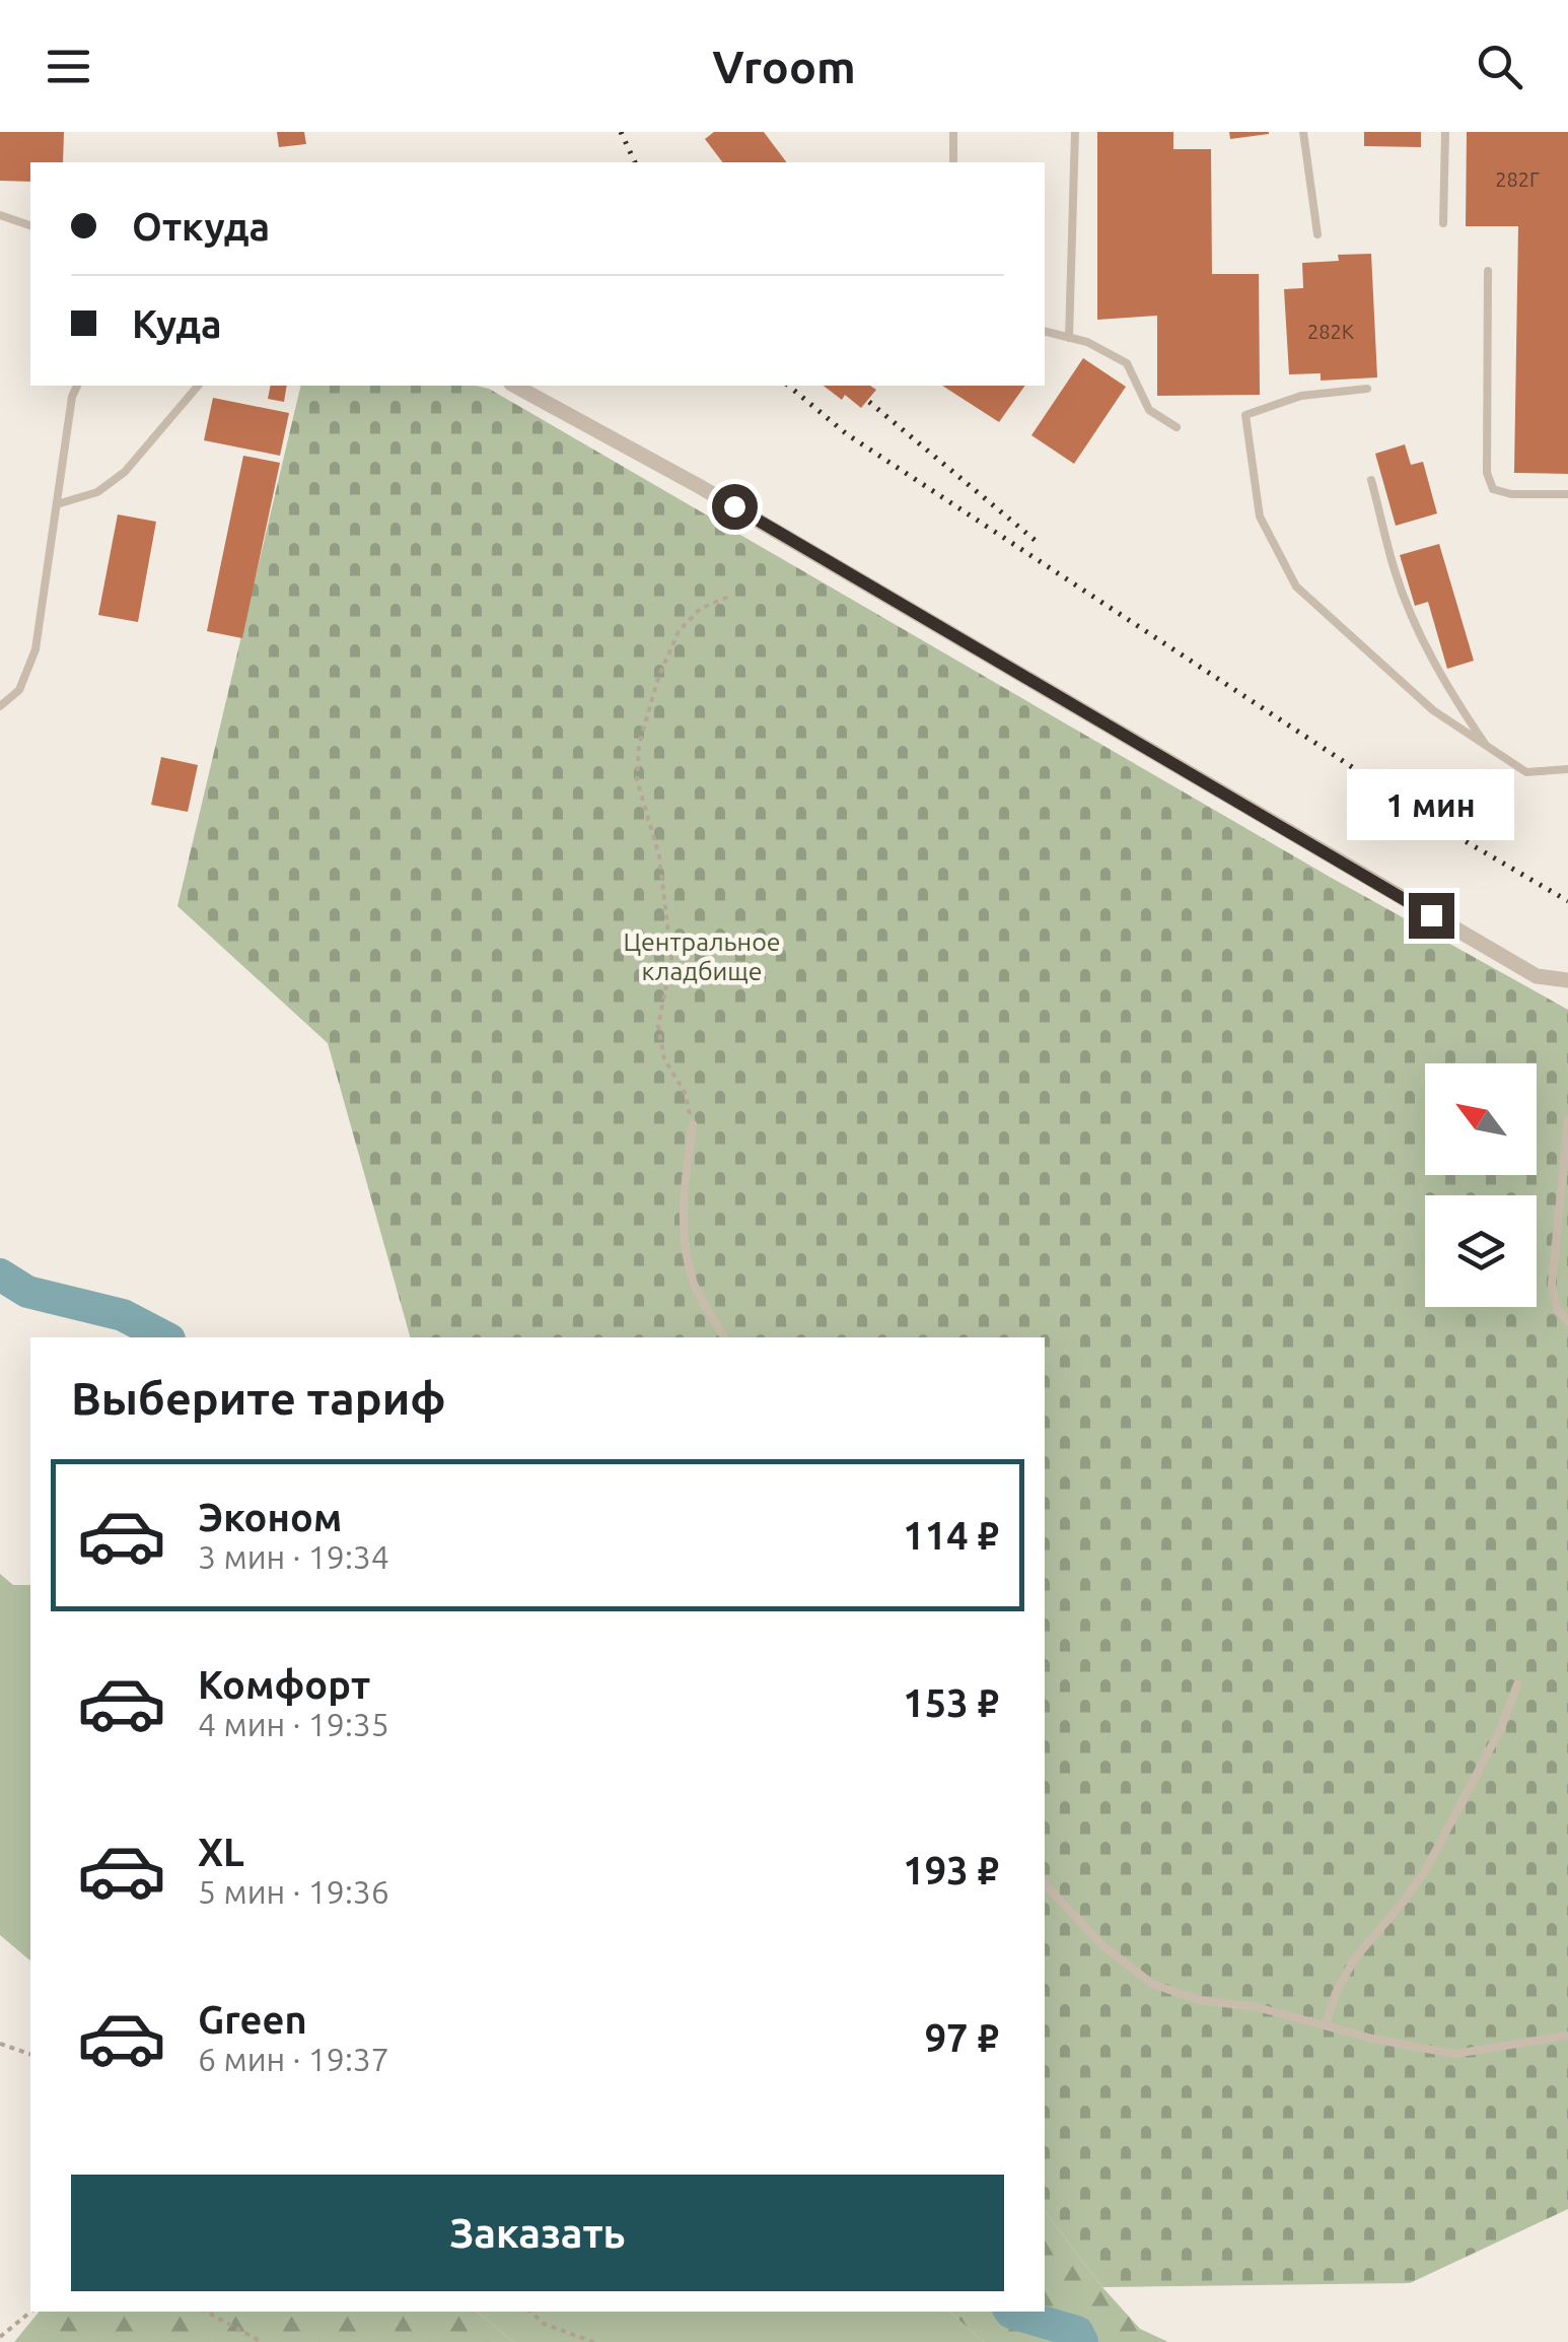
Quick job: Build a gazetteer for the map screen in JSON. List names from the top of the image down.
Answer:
{
  "parks": ["Центральное кладбище"],
  "house_numbers": ["282Г", "282К"],
  "north": "top left",
  "page": {
    "header": "Vroom",
    "banner": ["Откуда", "Куда"],
    "bubble": "1 мин",
    "heading": "Выберите тариф",
    "list": [
      {
        "name": "Эконом",
        "note": "3 мин · 19:34",
        "value": "114 ₽"
      },
      {
        "name": "Комфорт",
        "note": "4 мин · 19:35",
        "value": "153 ₽"
      },
      {
        "name": "XL",
        "note": "5 мин · 19:36",
        "value": "193 ₽"
      },
      {
        "name": "Green",
        "note": "6 мин · 19:37",
        "value": "97 ₽"
      }
    ],
    "buttons": "Заказать"
  }
}
